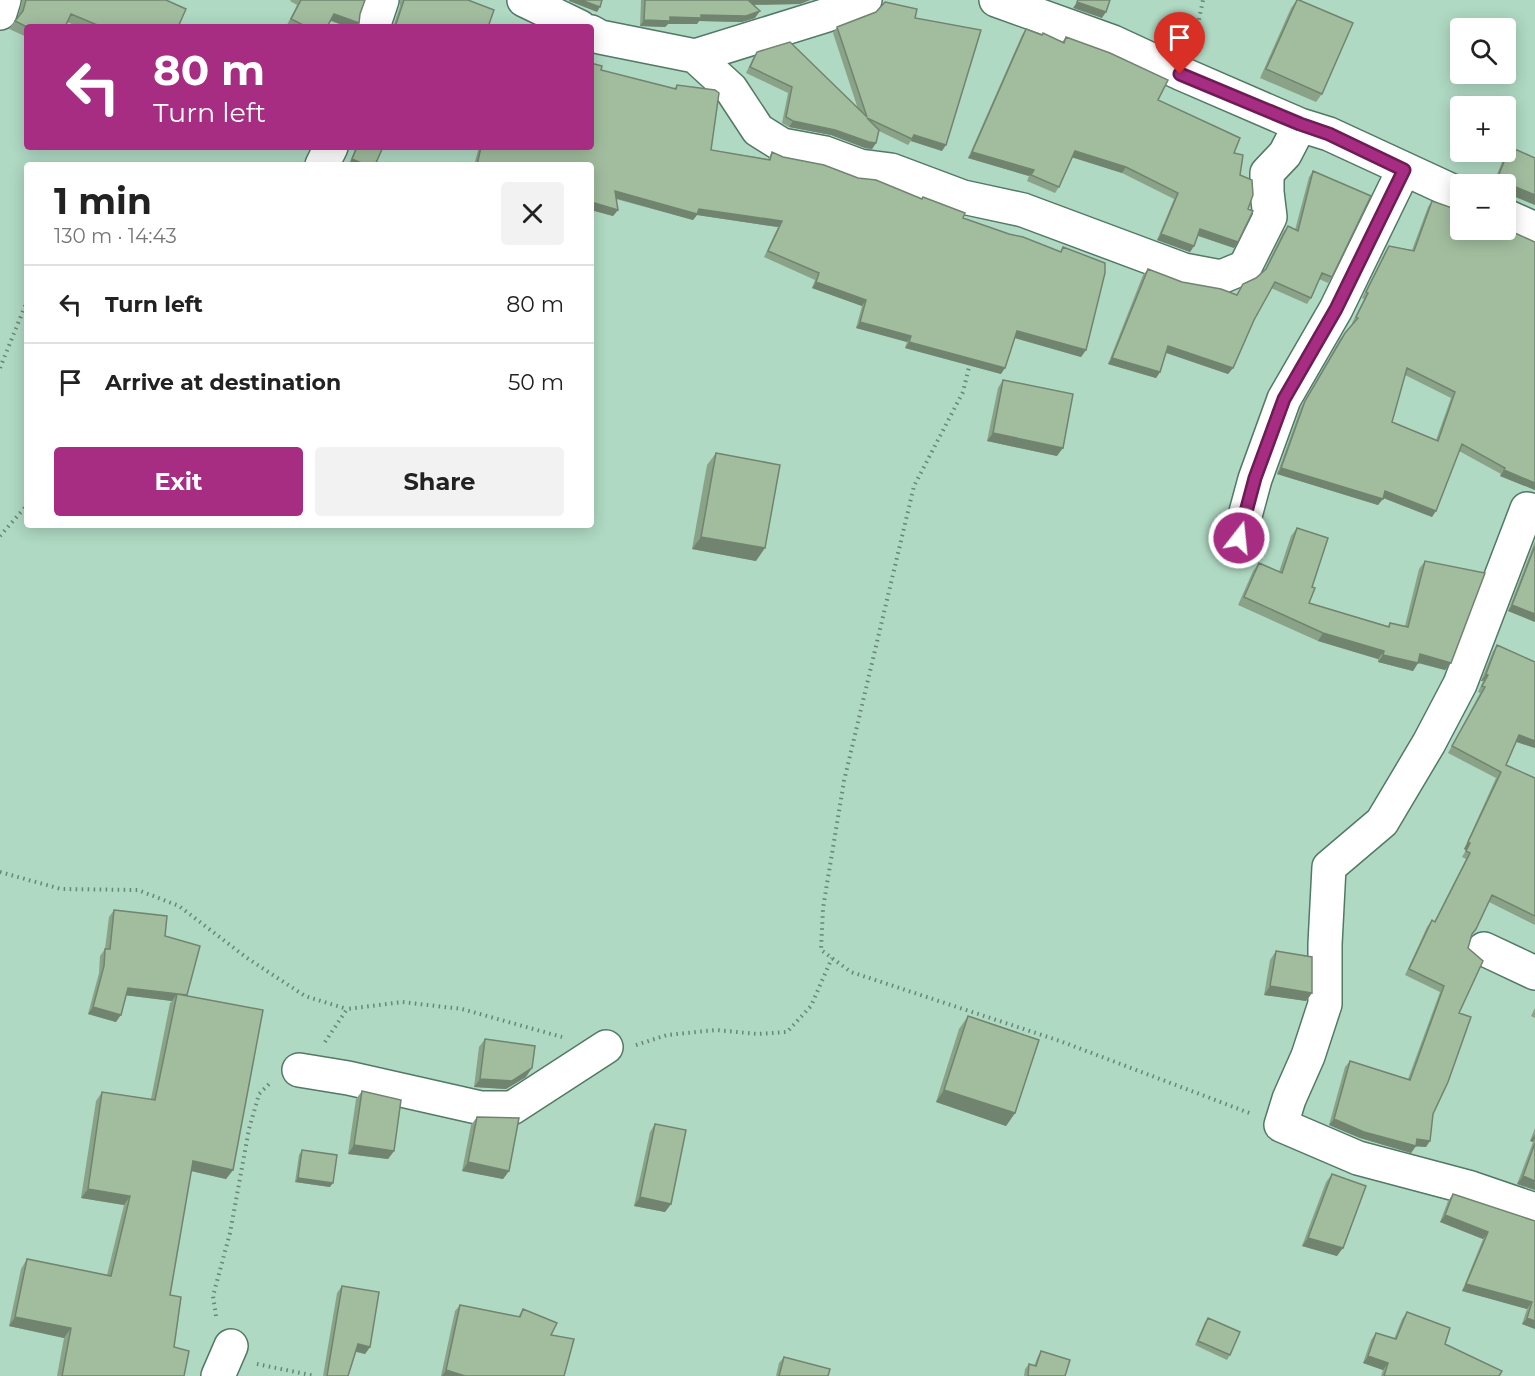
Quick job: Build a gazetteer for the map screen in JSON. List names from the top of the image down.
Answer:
{
  "page": {
    "map_buttons": ["+", "−"],
    "turn": ["80 m", "Turn left"],
    "heading": ["1 min", "130 m · 14:43"],
    "list": [
      {
        "name": "Turn left",
        "value": "80 m"
      },
      {
        "name": "Arrive at destination",
        "value": "50 m"
      }
    ],
    "buttons": ["Exit", "Share"]
  }
}
